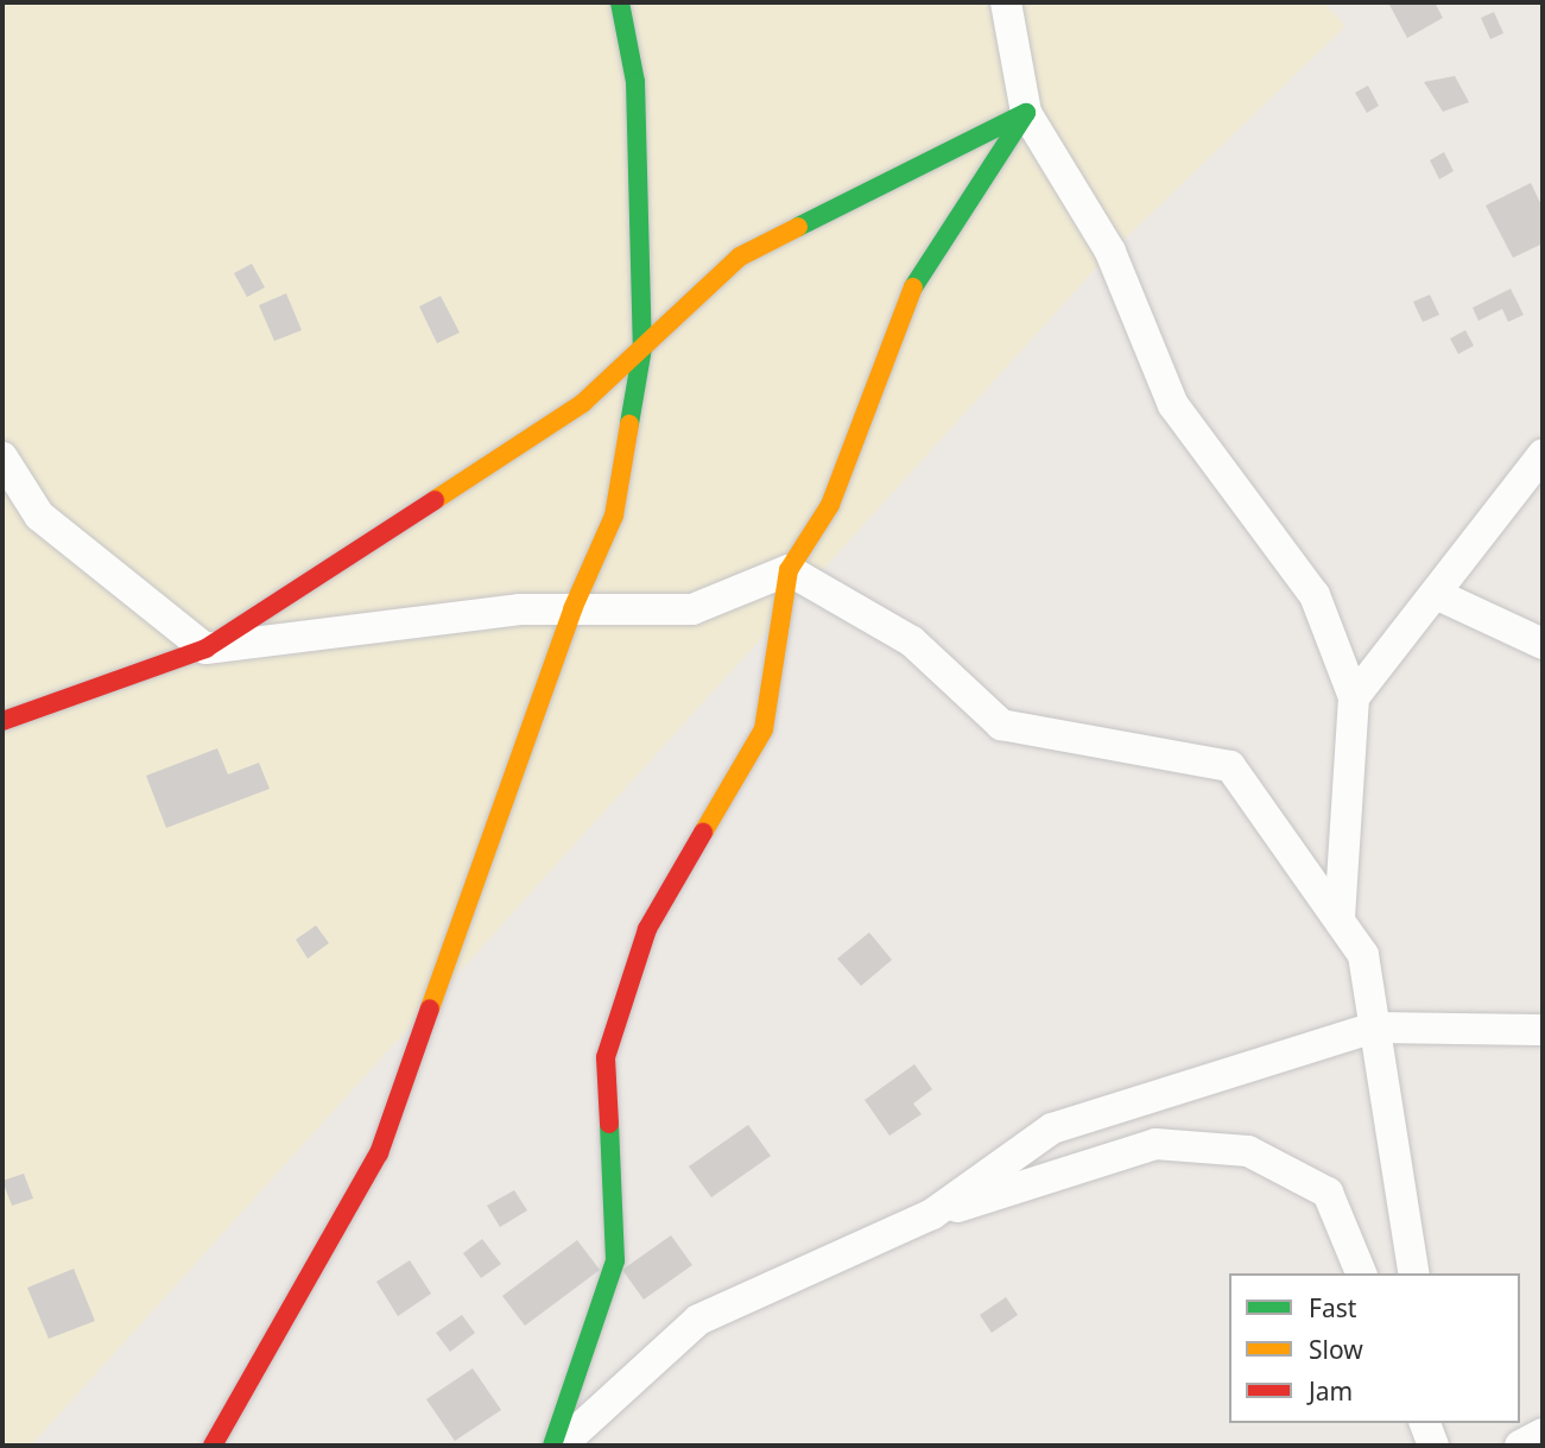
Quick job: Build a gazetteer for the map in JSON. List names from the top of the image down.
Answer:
{
  "legend": ["Fast", "Slow", "Jam"]
}
